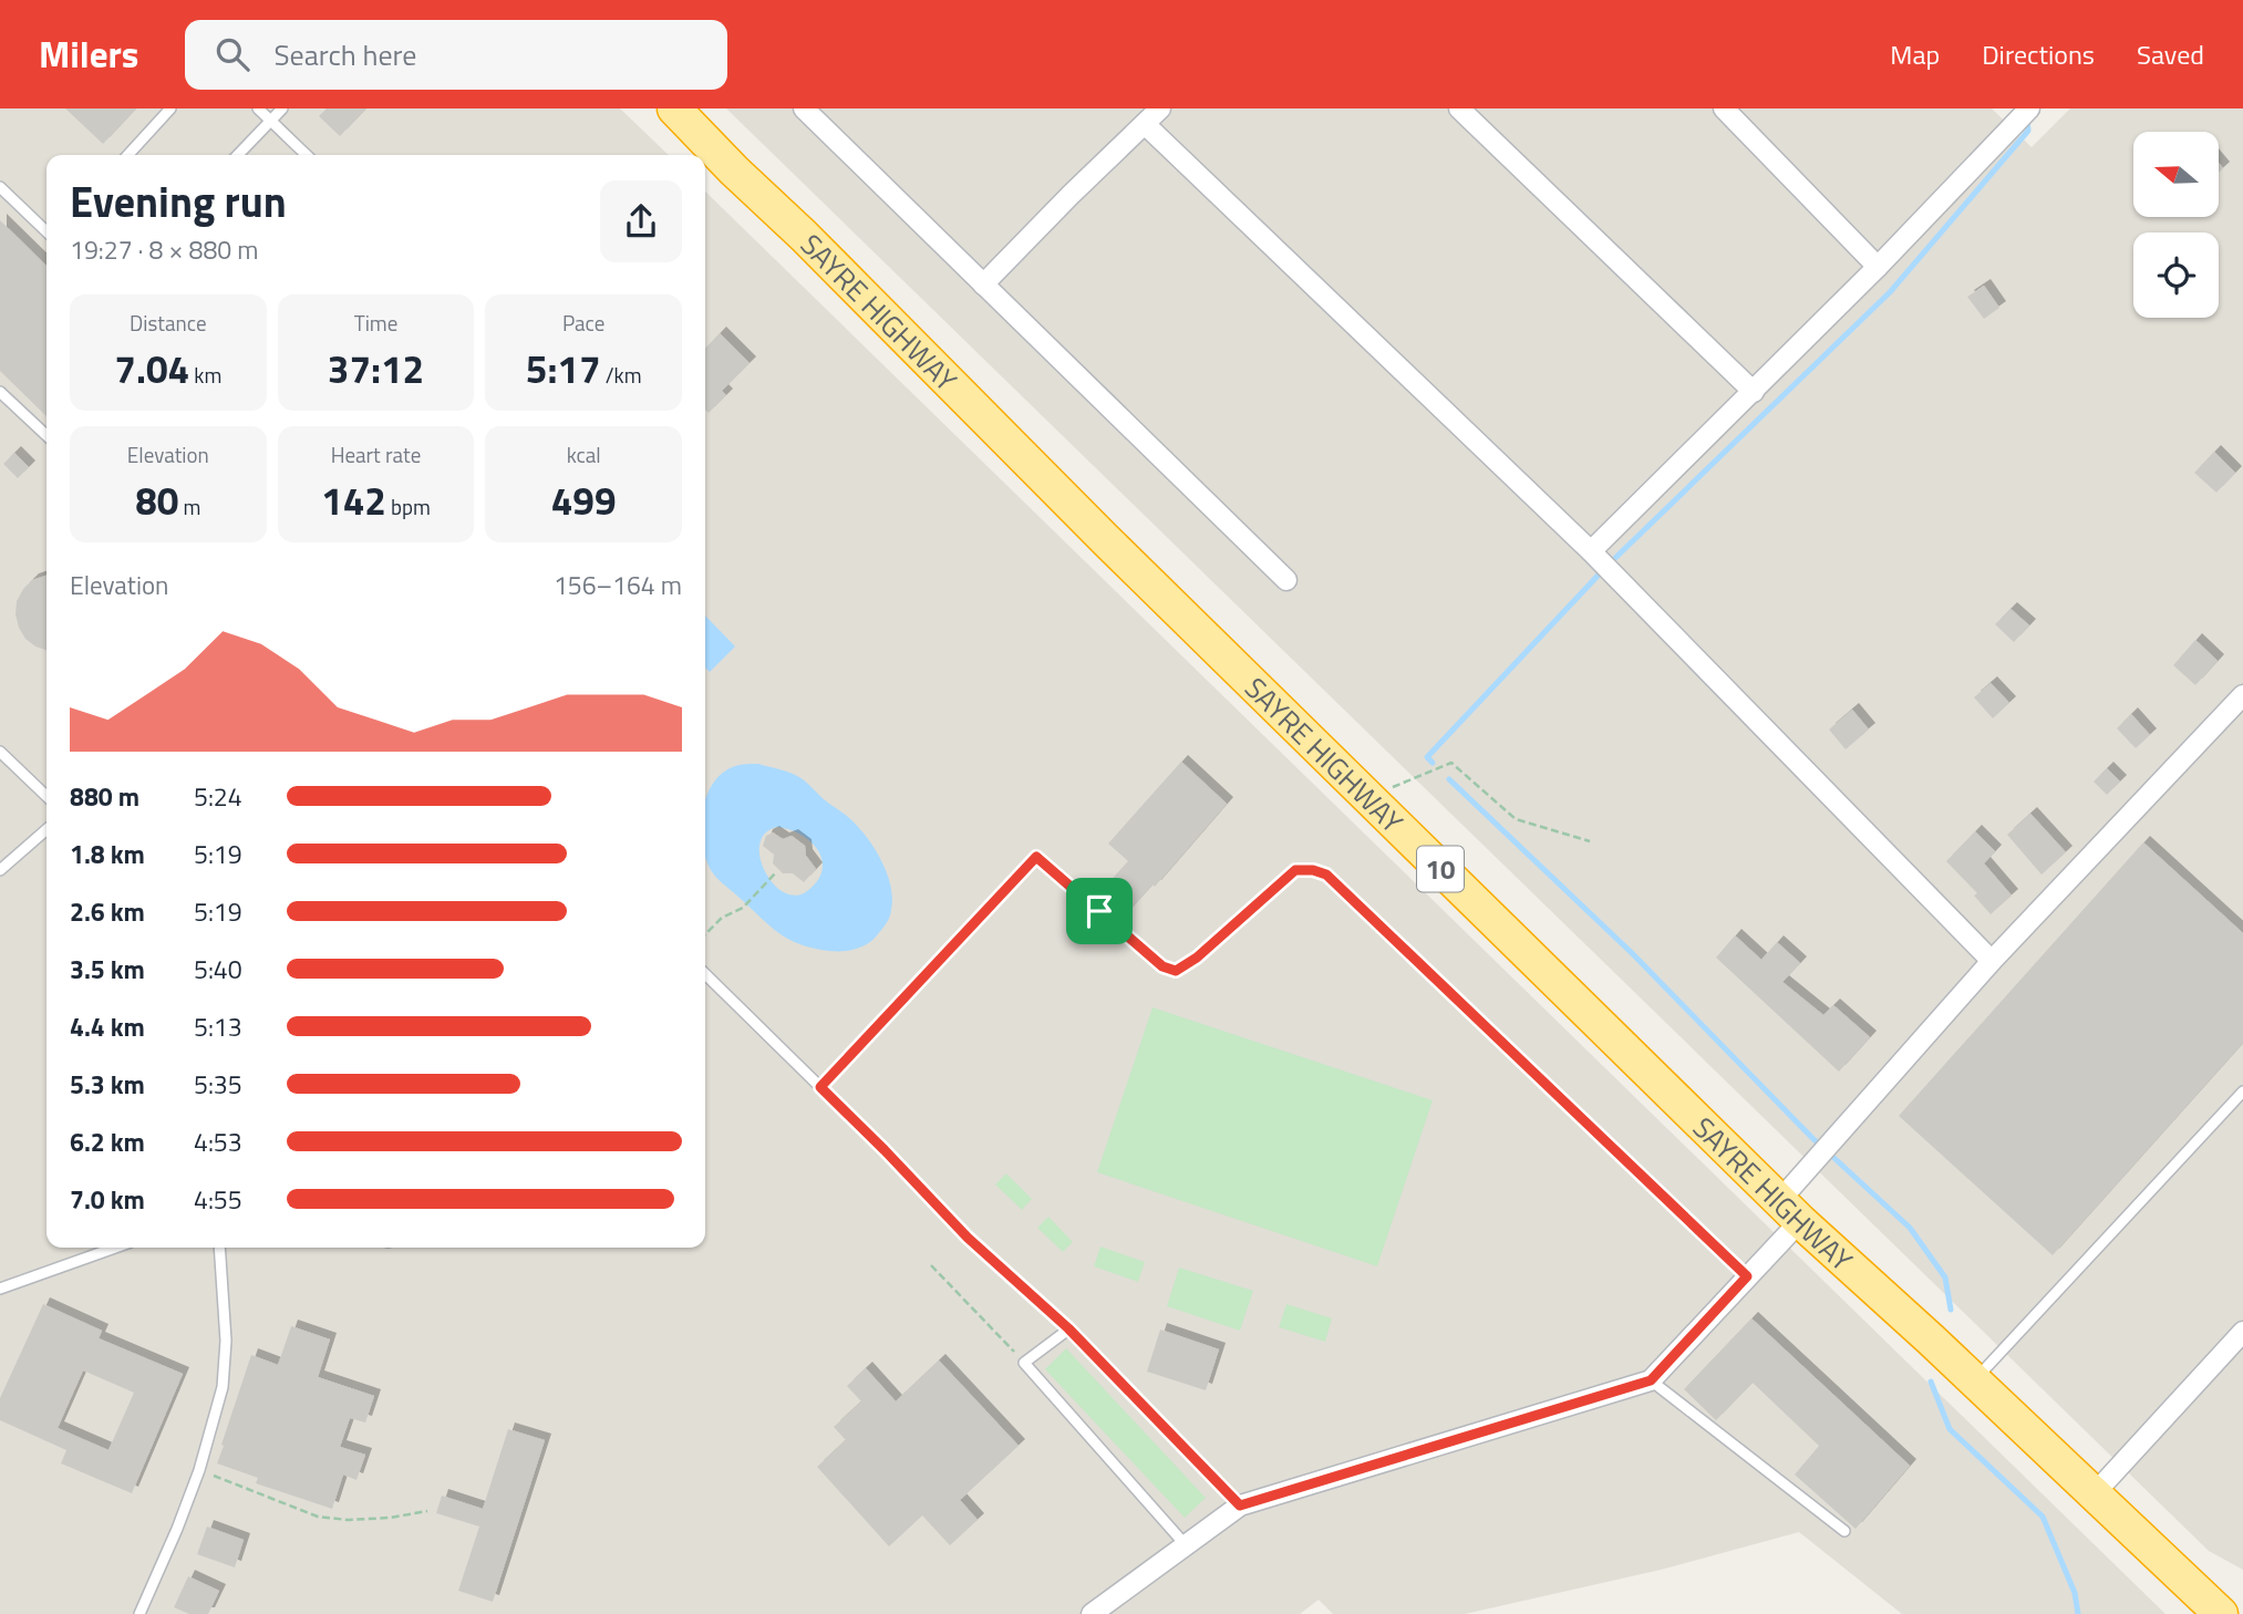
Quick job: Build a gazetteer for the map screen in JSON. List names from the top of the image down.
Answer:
{
  "streets": {
    "highway": ["SAYRE HIGHWAY", "10"]
  },
  "north": "left",
  "page": {
    "header": "Milers",
    "search": "Search here",
    "nav": ["Map", "Directions", "Saved"],
    "heading": ["Evening run", "19:27 · 8 × 880 m"],
    "stats": [
      ["Distance", "7.04 km"],
      ["Time", "37:12"],
      ["Pace", "5:17 /km"],
      ["Elevation", "80 m"],
      ["Heart rate", "142 bpm"],
      ["kcal", "499"]
    ],
    "chart": ["Elevation", "156–164 m"],
    "list": [
      {
        "name": "880 m",
        "note": "5:24"
      },
      {
        "name": "1.8 km",
        "note": "5:19"
      },
      {
        "name": "2.6 km",
        "note": "5:19"
      },
      {
        "name": "3.5 km",
        "note": "5:40"
      },
      {
        "name": "4.4 km",
        "note": "5:13"
      },
      {
        "name": "5.3 km",
        "note": "5:35"
      },
      {
        "name": "6.2 km",
        "note": "4:53"
      },
      {
        "name": "7.0 km",
        "note": "4:55"
      }
    ]
  }
}
